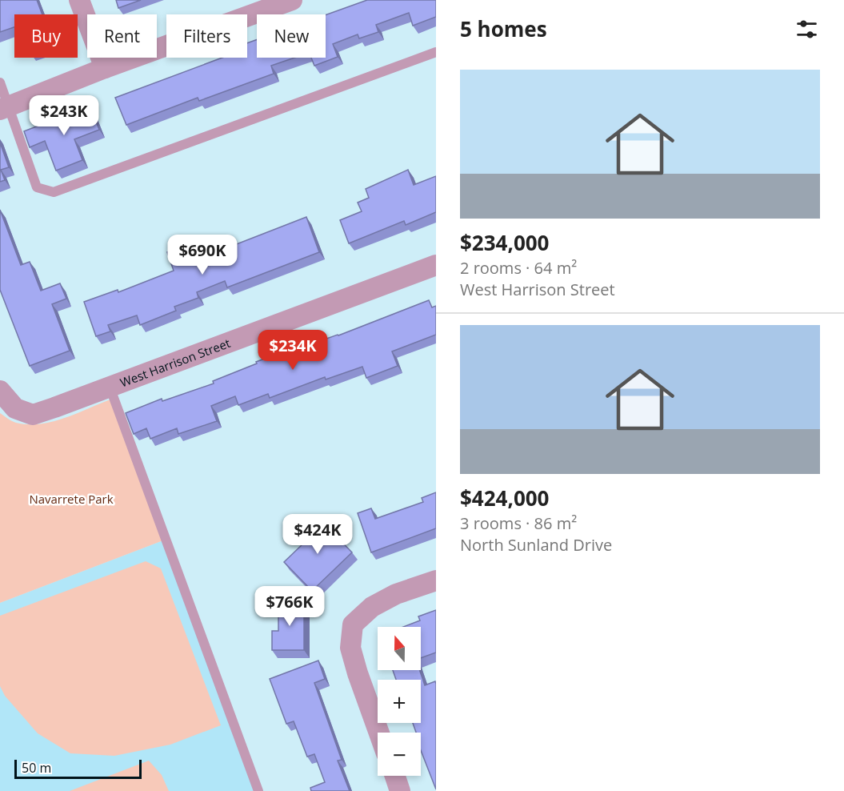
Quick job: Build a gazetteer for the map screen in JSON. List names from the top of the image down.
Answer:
{
  "streets": {
    "street": ["West Harrison Street"]
  },
  "parks": ["Navarrete Park"],
  "scale_bar": "50 m",
  "north": "top",
  "page": {
    "heading": "5 homes",
    "chip": [
      "Buy",
      "Rent",
      "Filters",
      "New"
    ],
    "list": [
      {
        "name": "$234,000",
        "note": "2 rooms · 64 m² · West Harrison Street"
      },
      {
        "name": "$424,000",
        "note": "3 rooms · 86 m² · North Sunland Drive"
      }
    ],
    "price": [
      "$243K",
      "$690K",
      "$234K",
      "$424K",
      "$766K"
    ],
    "map_buttons": ["+", "−"],
    "scale": "50 m"
  }
}
